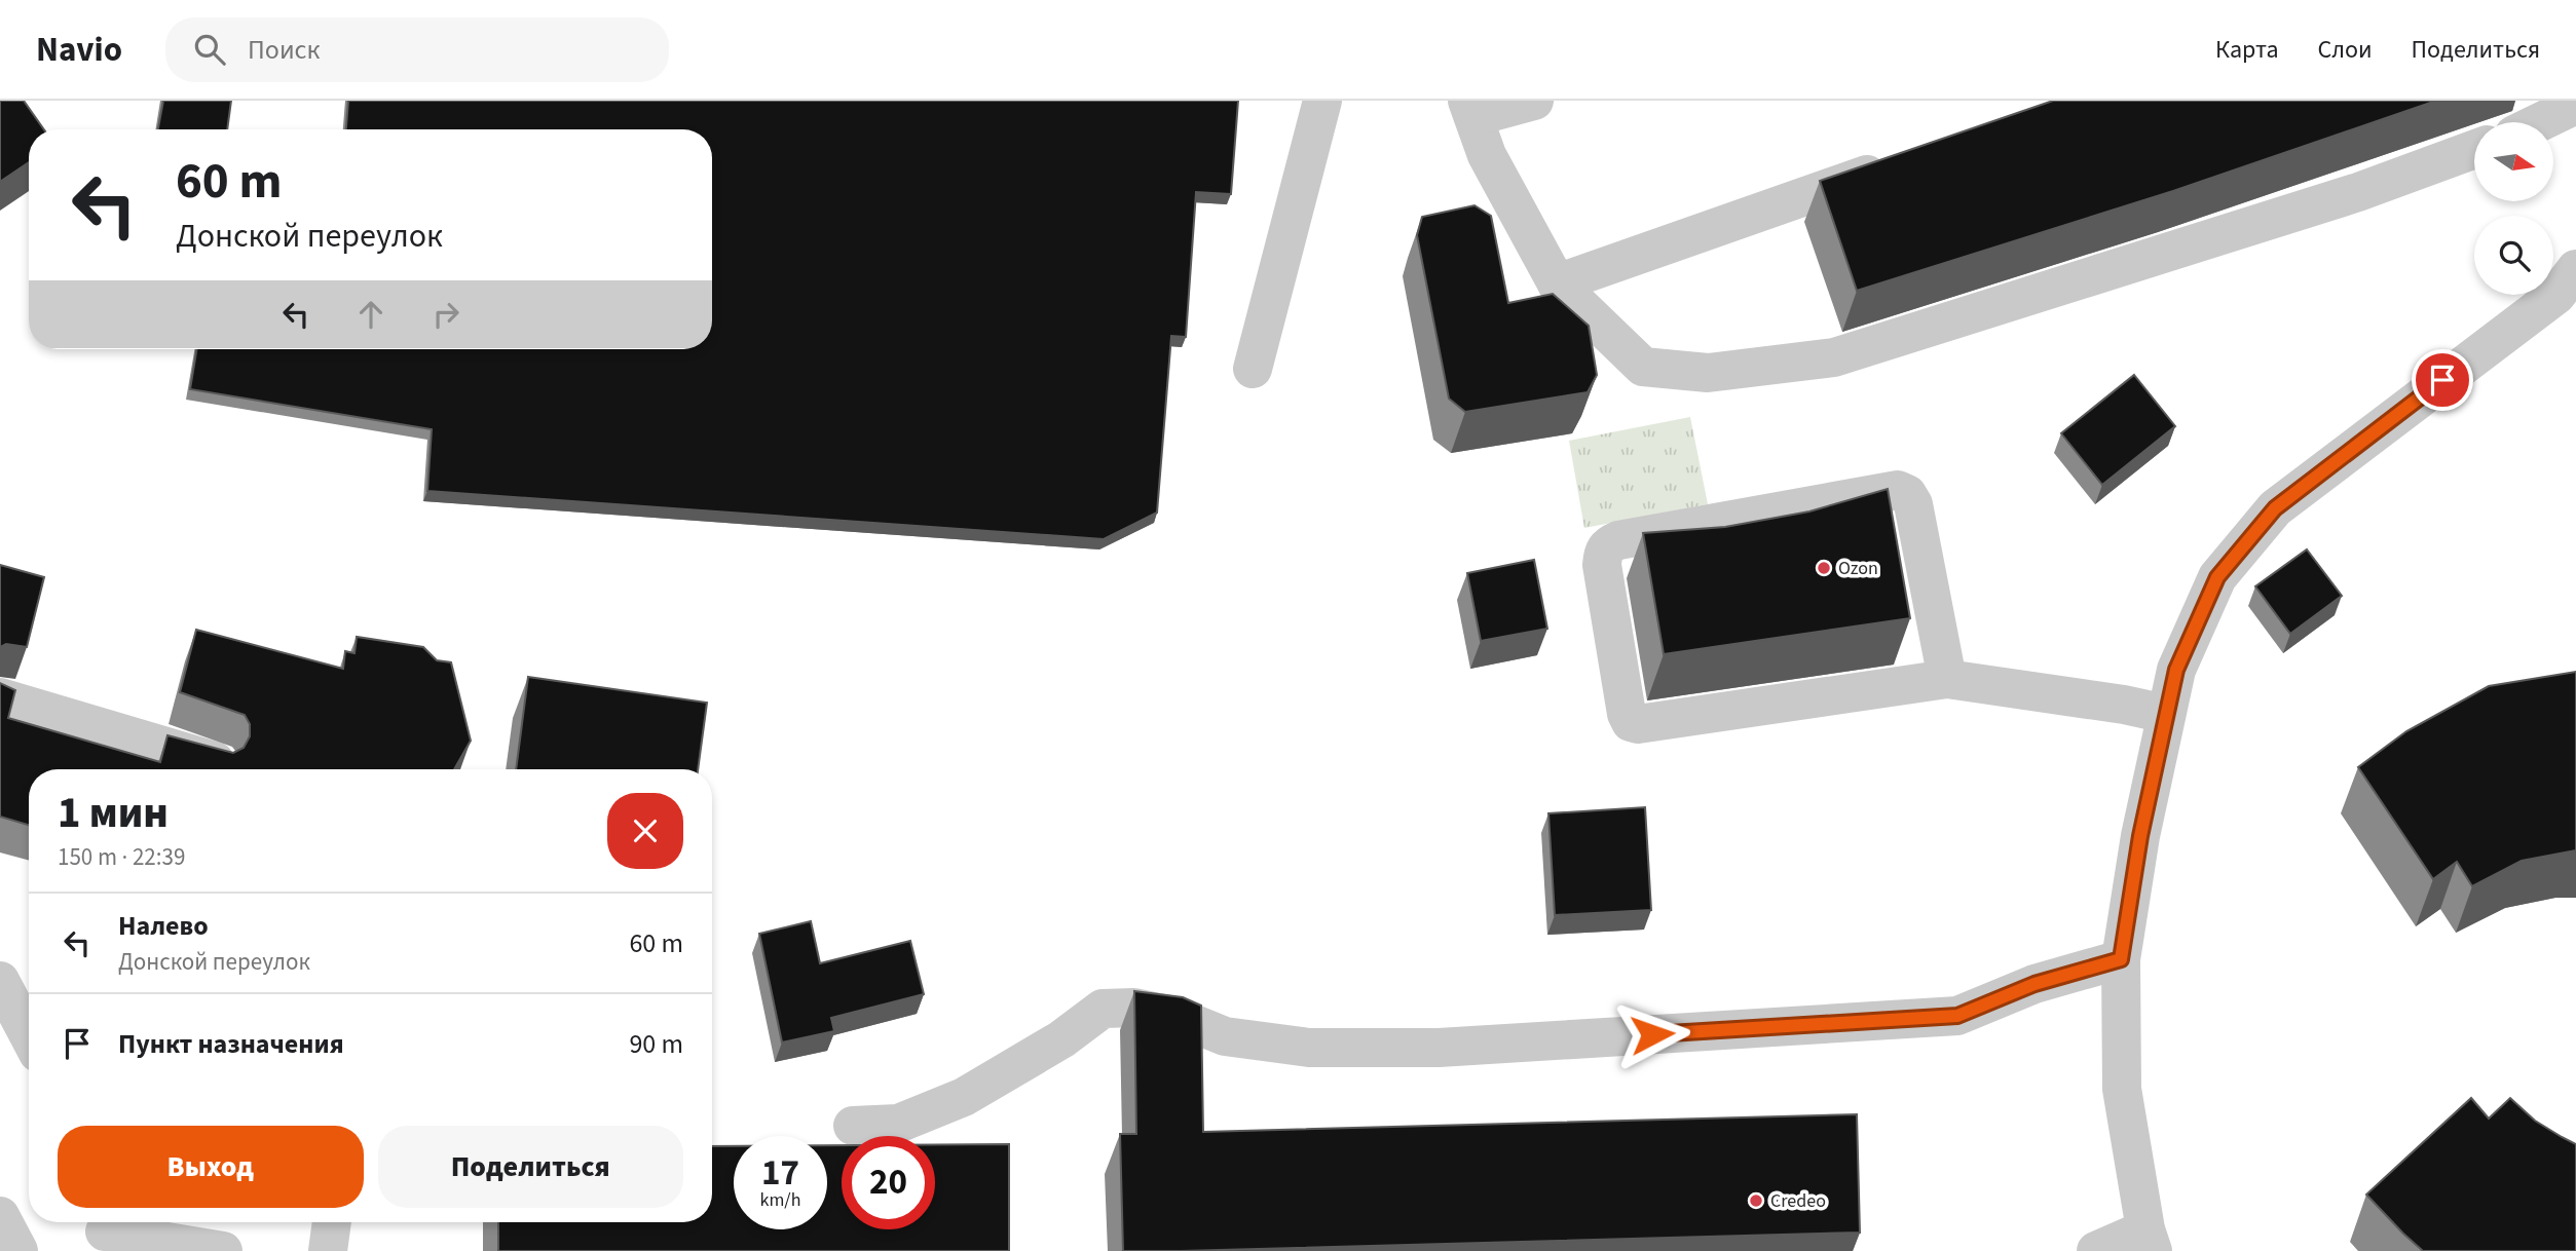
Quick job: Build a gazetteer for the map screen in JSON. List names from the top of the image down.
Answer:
{
  "places": ["Ozon", "Credeo"],
  "north": "right",
  "page": {
    "header": "Navio",
    "search": "Поиск",
    "nav": ["Карта", "Слои", "Поделиться"],
    "turn": ["60 m", "Донской переулок"],
    "heading": ["1 мин", "150 m · 22:39"],
    "list": [
      {
        "name": "Налево",
        "note": "Донской переулок",
        "value": "60 m"
      },
      {
        "name": "Пункт назначения",
        "value": "90 m"
      }
    ],
    "buttons": ["Выход", "Поделиться"],
    "speed": "17 km/h",
    "limit": "20"
  }
}
